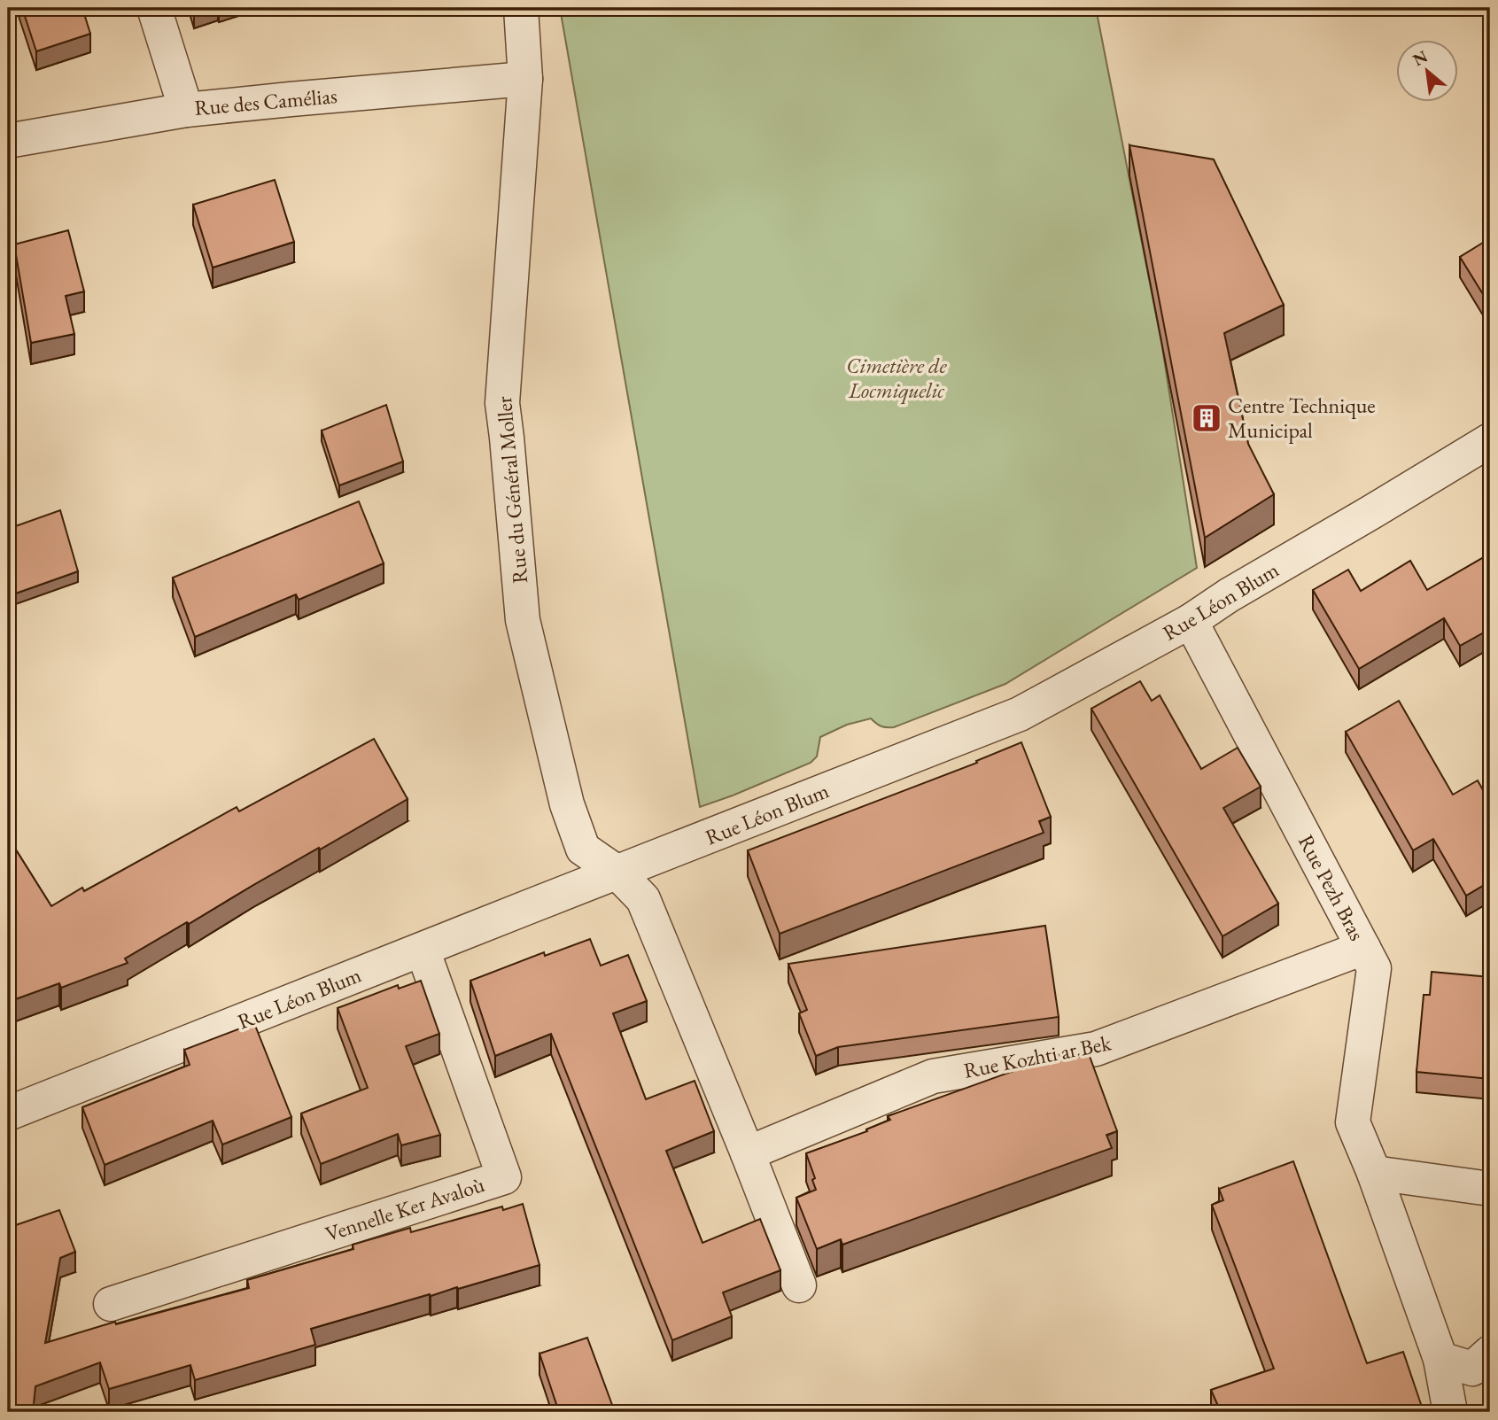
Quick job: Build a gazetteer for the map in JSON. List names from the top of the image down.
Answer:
{
  "streets": {
    "street": [
      "Rue des Camélias",
      "Rue du Général Moller",
      "Rue Léon Blum",
      "Rue Pezh Bras",
      "Rue Kozhti ar Bek",
      "Vennelle Ker Avaloù"
    ]
  },
  "crossings": [
    ["Rue des Camélias", "Rue du Général Moller"],
    ["Rue du Général Moller", "Rue Léon Blum"],
    ["Rue Léon Blum", "Rue Pezh Bras"],
    ["Rue Léon Blum", "Vennelle Ker Avaloù"],
    ["Rue Pezh Bras", "Rue Kozhti ar Bek"]
  ],
  "parks": ["Cimetière de Locmiquelic"],
  "places": {
    "building": ["Centre Technique Municipal"]
  },
  "north": "top left"
}
